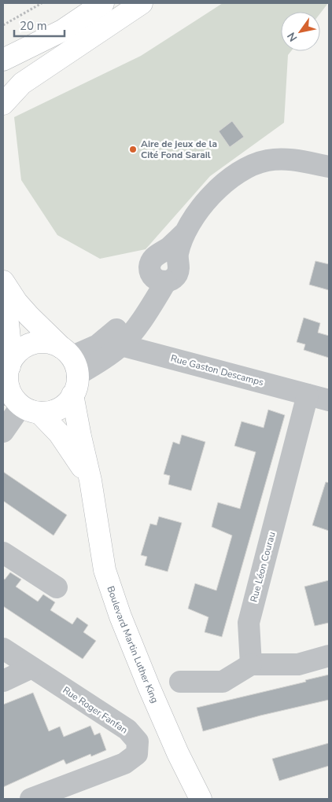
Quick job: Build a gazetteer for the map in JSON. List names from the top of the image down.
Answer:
{
  "streets": {
    "main road": ["Boulevard Martin Luther King"],
    "street": ["Rue Gaston Descamps", "Rue Léon Courau", "Rue Roger Fanfan"]
  },
  "crossings": [
    ["Rue Gaston Descamps", "Rue Léon Courau"]
  ],
  "places": ["Aire de jeux de la Cité Fond Sarail"],
  "scale_bar": "20 m",
  "north": "bottom left"
}
